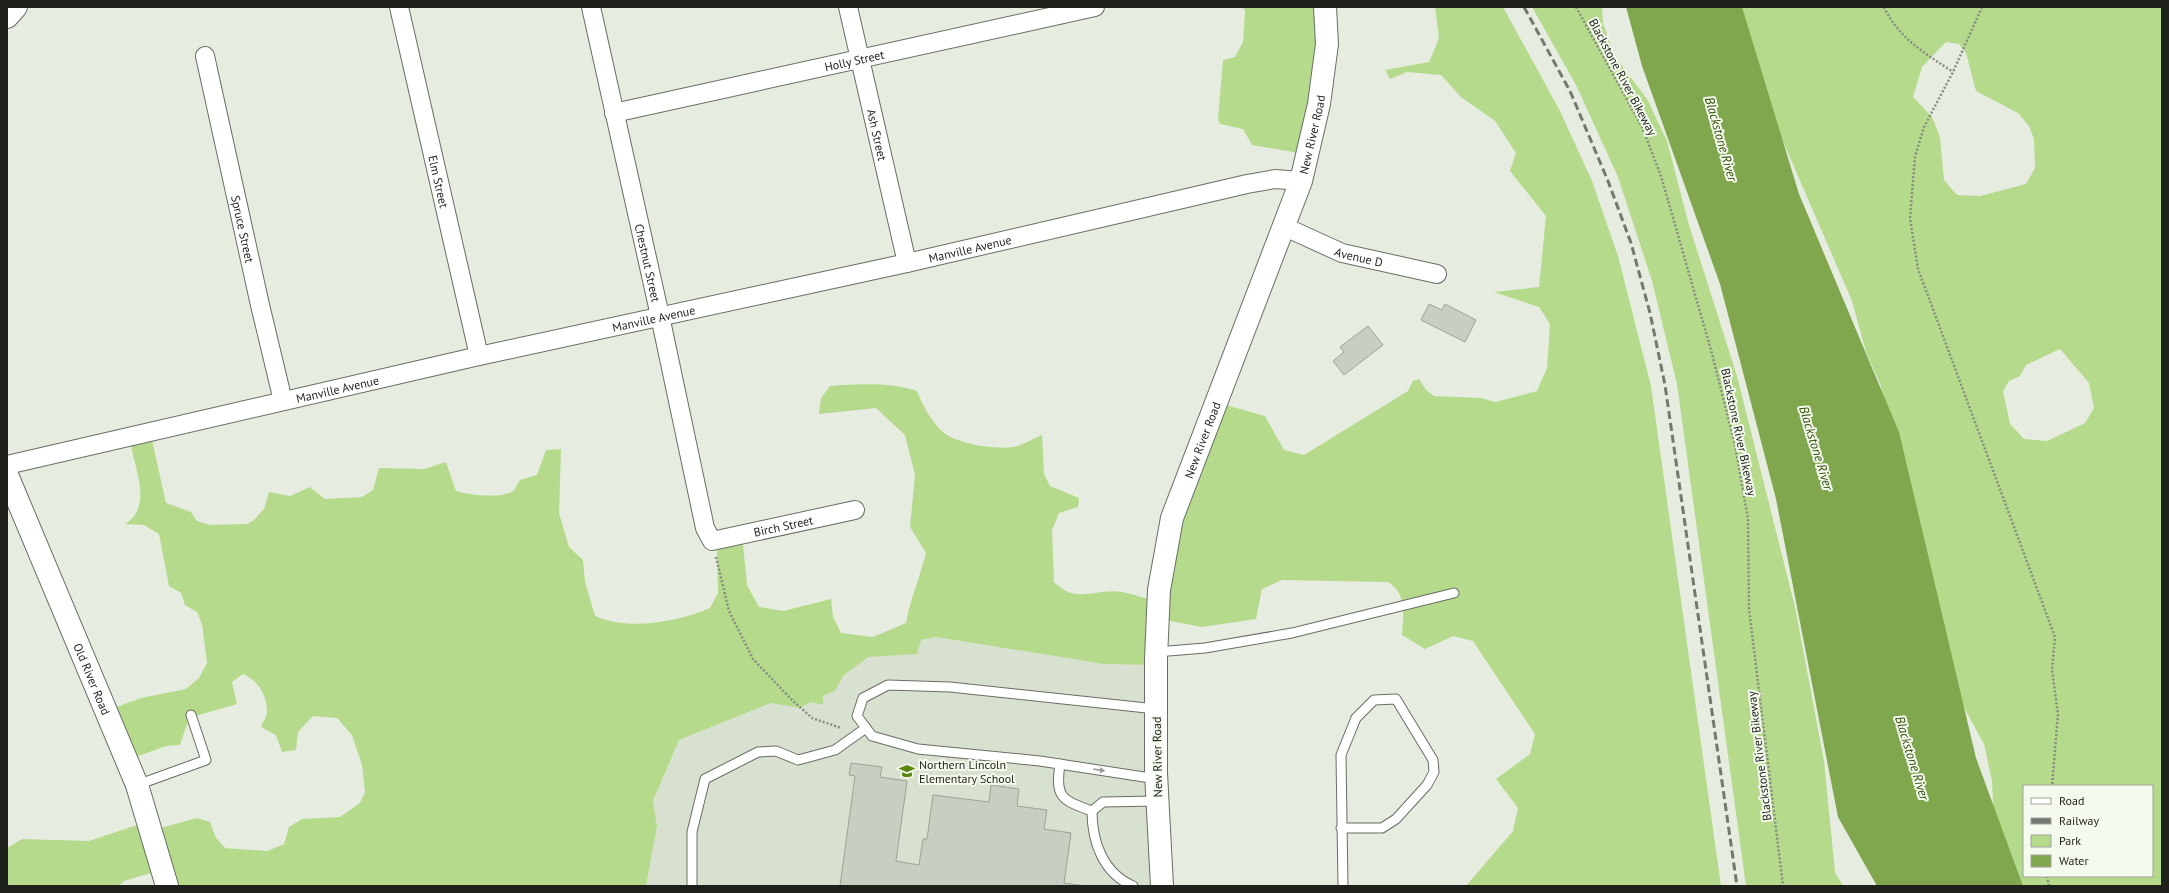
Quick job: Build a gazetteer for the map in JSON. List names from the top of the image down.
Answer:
{
  "streets": {
    "street": [
      "Holly Street",
      "Ash Street",
      "New River Road",
      "Elm Street",
      "Spruce Street",
      "Manville Avenue",
      "Avenue D",
      "Chestnut Street",
      "Birch Street",
      "Old River Road"
    ],
    "path": ["Blackstone River Bikeway"]
  },
  "crossings": [
    ["Holly Street", "Ash Street"],
    ["Holly Street", "Chestnut Street"],
    ["Ash Street", "Manville Avenue"],
    ["New River Road", "Manville Avenue"],
    ["New River Road", "Avenue D"],
    ["Elm Street", "Manville Avenue"],
    ["Spruce Street", "Manville Avenue"],
    ["Manville Avenue", "Chestnut Street"],
    ["Chestnut Street", "Birch Street"]
  ],
  "water": ["Blackstone River"],
  "places": {
    "school or university": ["Northern Lincoln Elementary School"]
  },
  "legend": [
    "Road",
    "Railway",
    "Park",
    "Water"
  ]
}
